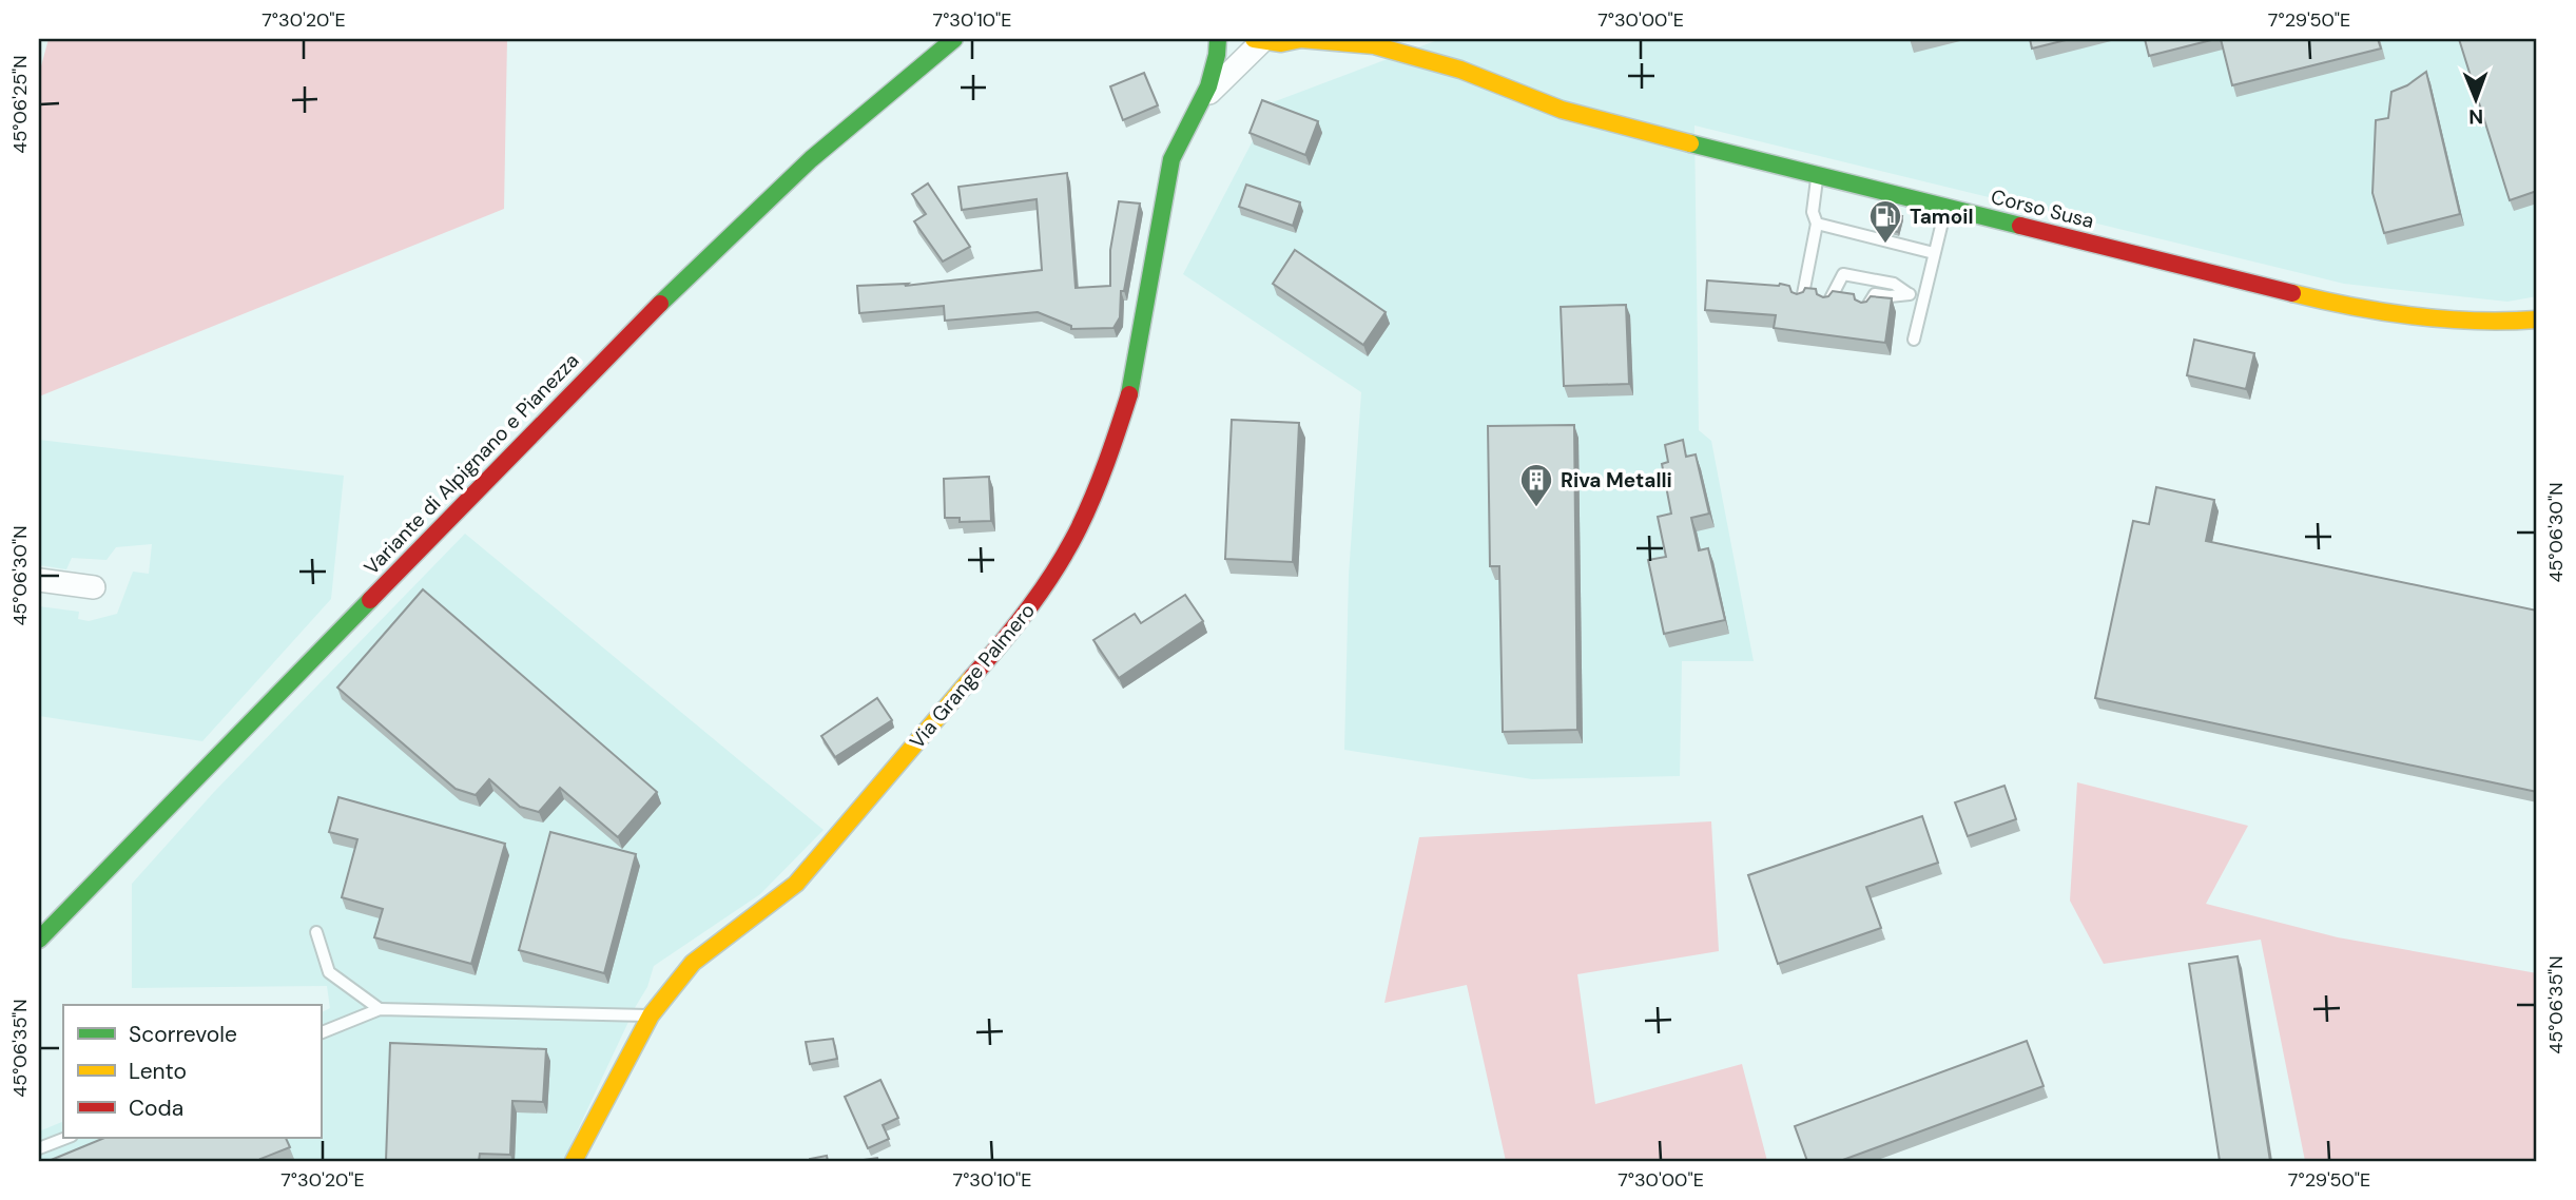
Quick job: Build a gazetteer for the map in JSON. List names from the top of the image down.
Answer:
{
  "streets": {
    "main road": ["Corso Susa", "Variante di Alpignano e Pianezza", "Via Grange Palmero"]
  },
  "crossings": [
    ["Corso Susa", "Via Grange Palmero"]
  ],
  "places": {
    "fuel station": ["Tamoil"],
    "building": ["Riva Metalli"]
  },
  "legend": ["Scorrevole", "Lento", "Coda"],
  "north": "bottom",
  "coordinates": [
    "7°30'20\"E",
    "7°30'10\"E",
    "7°30'00\"E",
    "7°29'50\"E",
    "45°06'25\"N",
    "45°06'30\"N",
    "45°06'35\"N"
  ]
}
